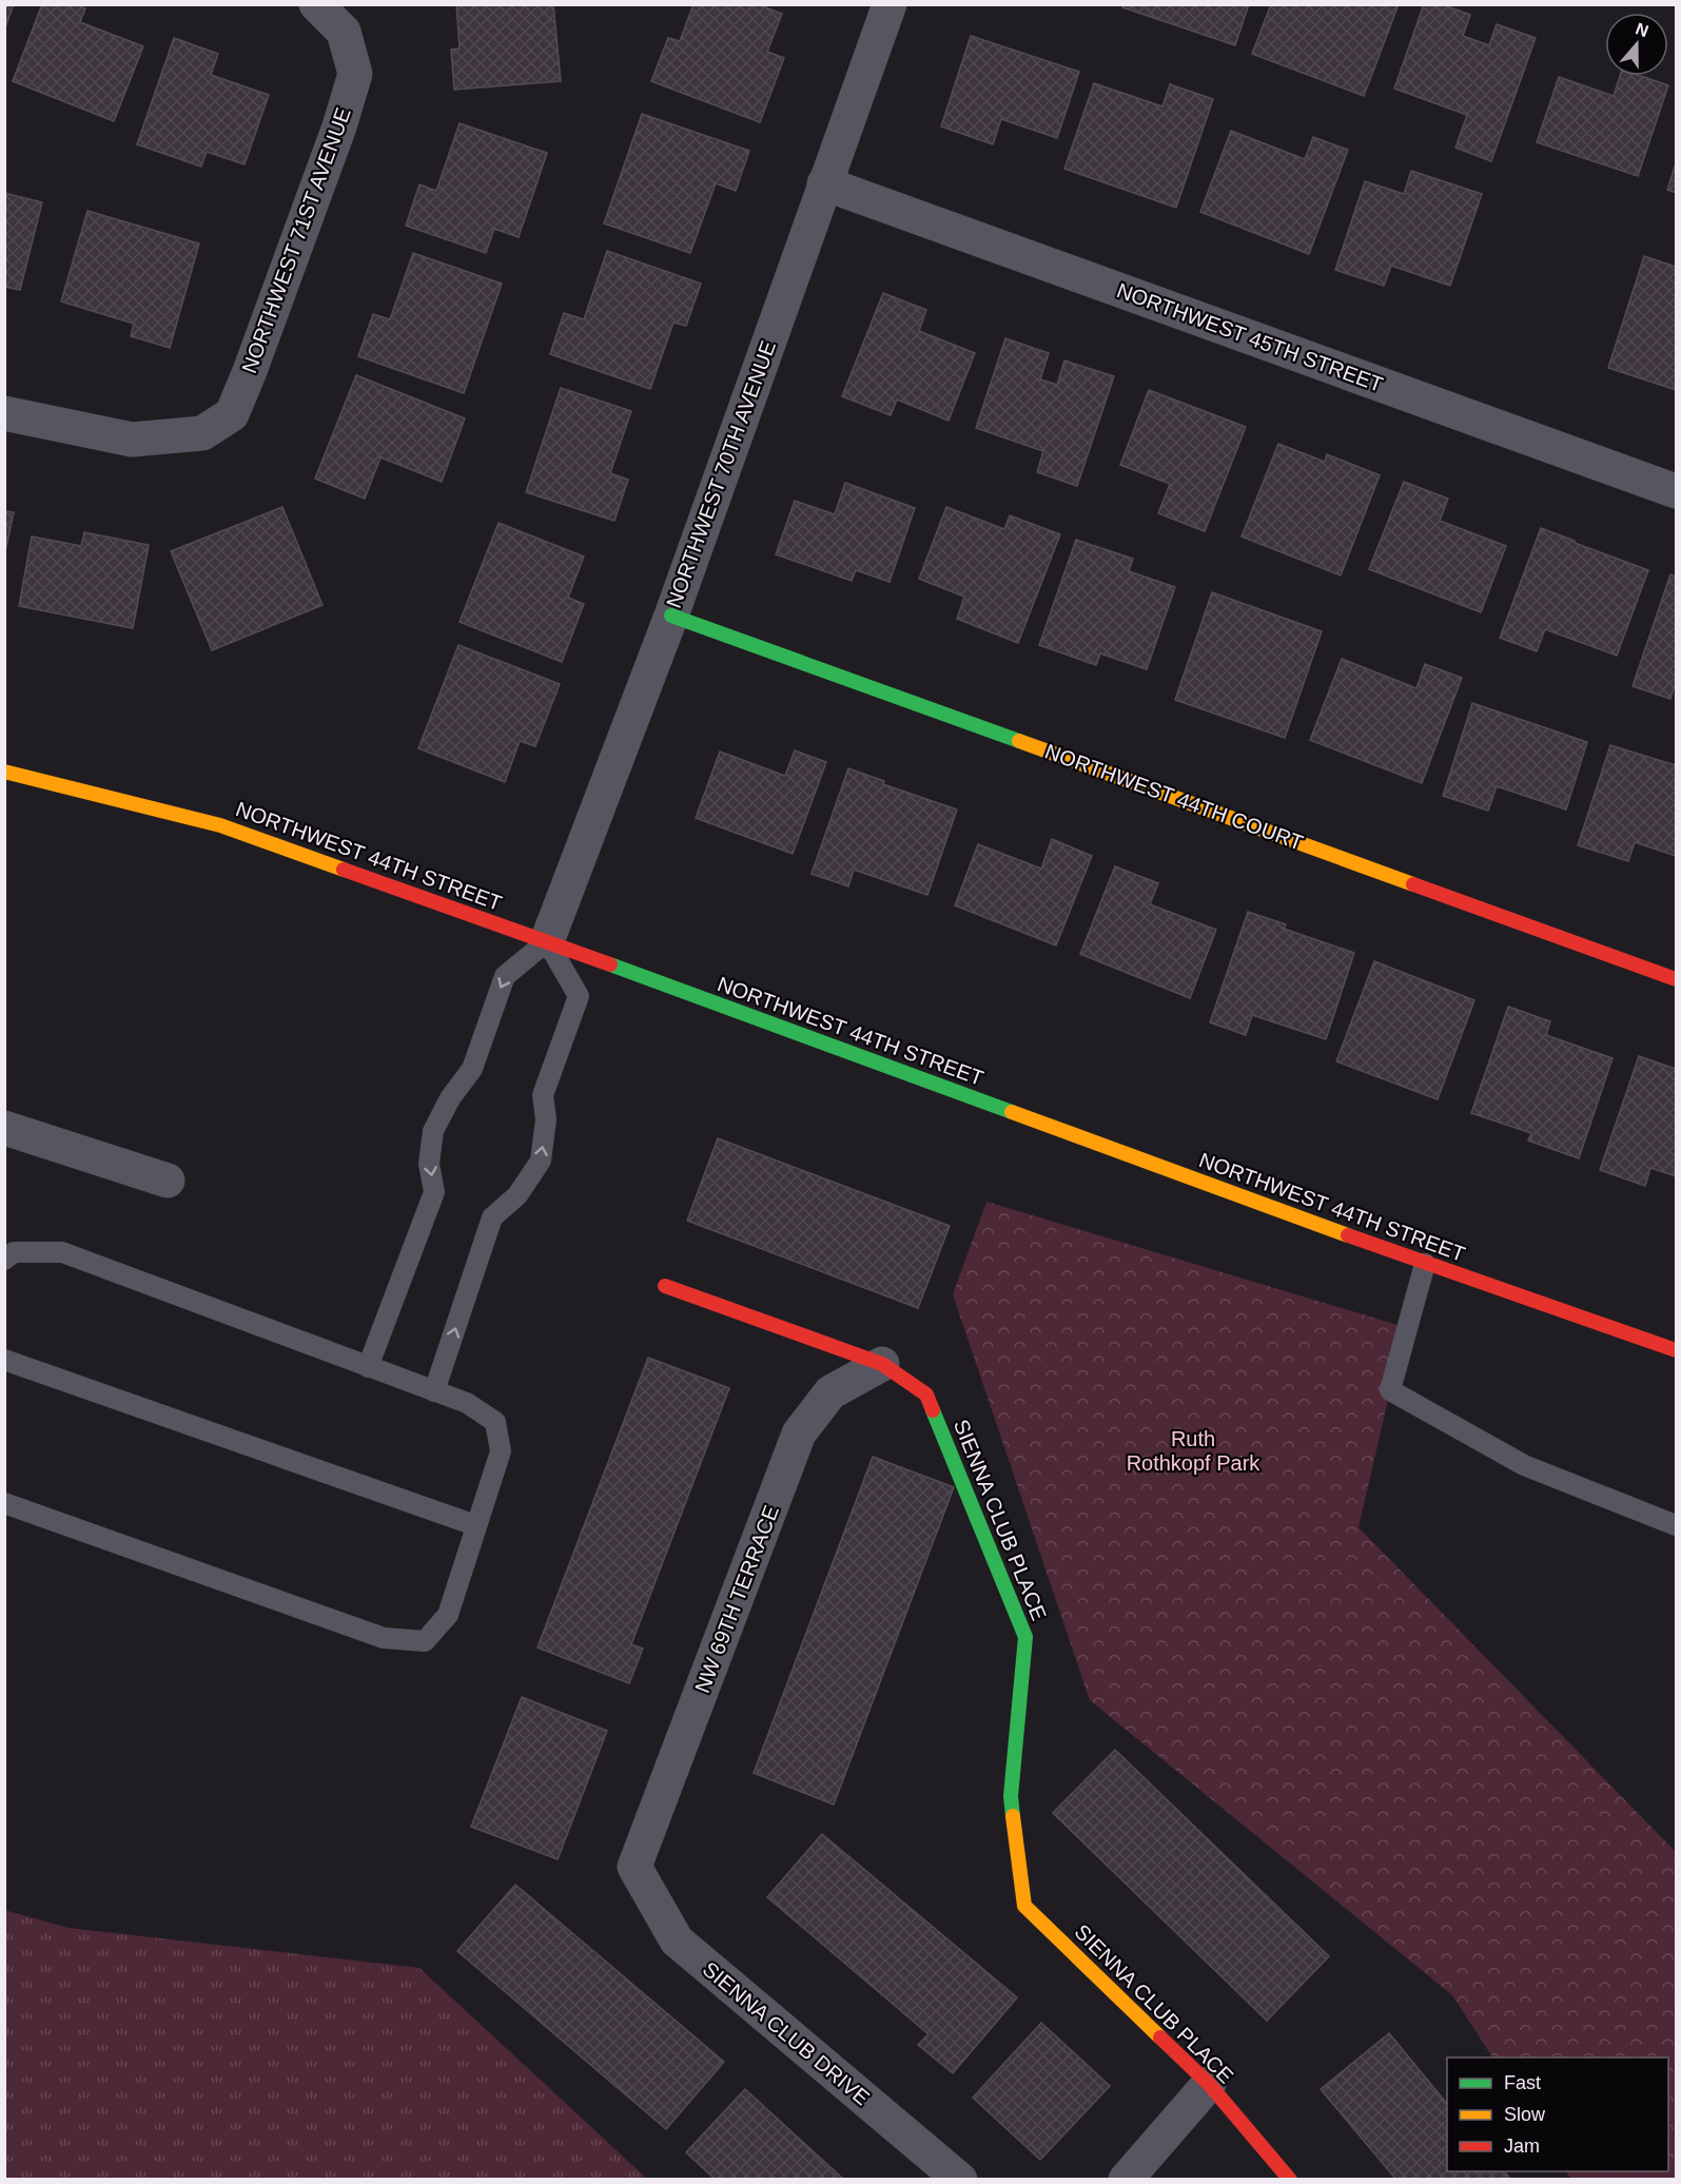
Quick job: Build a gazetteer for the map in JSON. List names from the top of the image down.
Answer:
{
  "streets": {
    "street": [
      "NORTHWEST 71ST AVENUE",
      "NORTHWEST 45TH STREET",
      "NORTHWEST 70TH AVENUE",
      "NORTHWEST 44TH COURT",
      "NORTHWEST 44TH STREET",
      "SIENNA CLUB PLACE",
      "NW 69TH TERRACE",
      "SIENNA CLUB DRIVE"
    ]
  },
  "crossings": [
    ["NORTHWEST 45TH STREET", "NORTHWEST 70TH AVENUE"],
    ["NORTHWEST 70TH AVENUE", "NORTHWEST 44TH COURT"],
    ["NORTHWEST 70TH AVENUE", "NORTHWEST 44TH STREET"],
    ["SIENNA CLUB PLACE", "NW 69TH TERRACE"],
    ["NW 69TH TERRACE", "SIENNA CLUB DRIVE"]
  ],
  "parks": ["Ruth Rothkopf Park"],
  "legend": ["Fast", "Slow", "Jam"],
  "north": "top"
}
